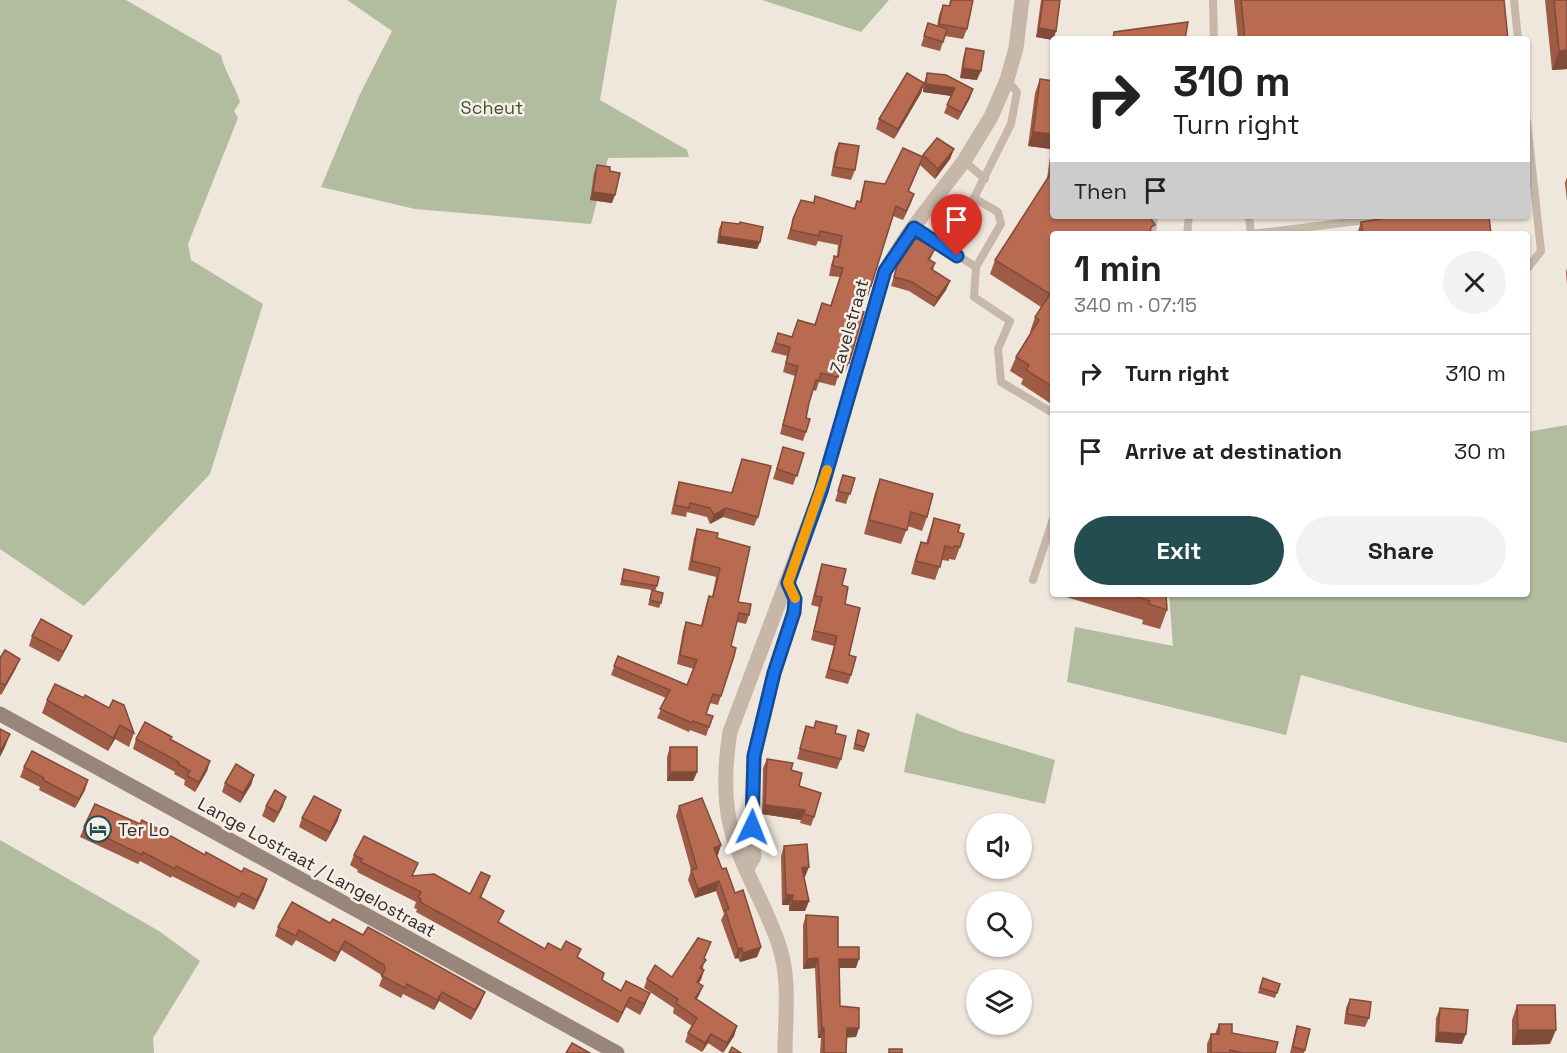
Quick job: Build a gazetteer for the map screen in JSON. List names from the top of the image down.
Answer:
{
  "streets": {
    "street": ["Zavelstraat", "Lange Lostraat / Langelostraat"]
  },
  "parks": ["Scheut"],
  "places": {
    "hotel": ["Ter Lo"]
  },
  "page": {
    "turn": ["310 m", "Turn right"],
    "then": "Then",
    "heading": ["1 min", "340 m · 07:15"],
    "list": [
      {
        "name": "Turn right",
        "value": "310 m"
      },
      {
        "name": "Arrive at destination",
        "value": "30 m"
      }
    ],
    "buttons": ["Exit", "Share"]
  }
}
